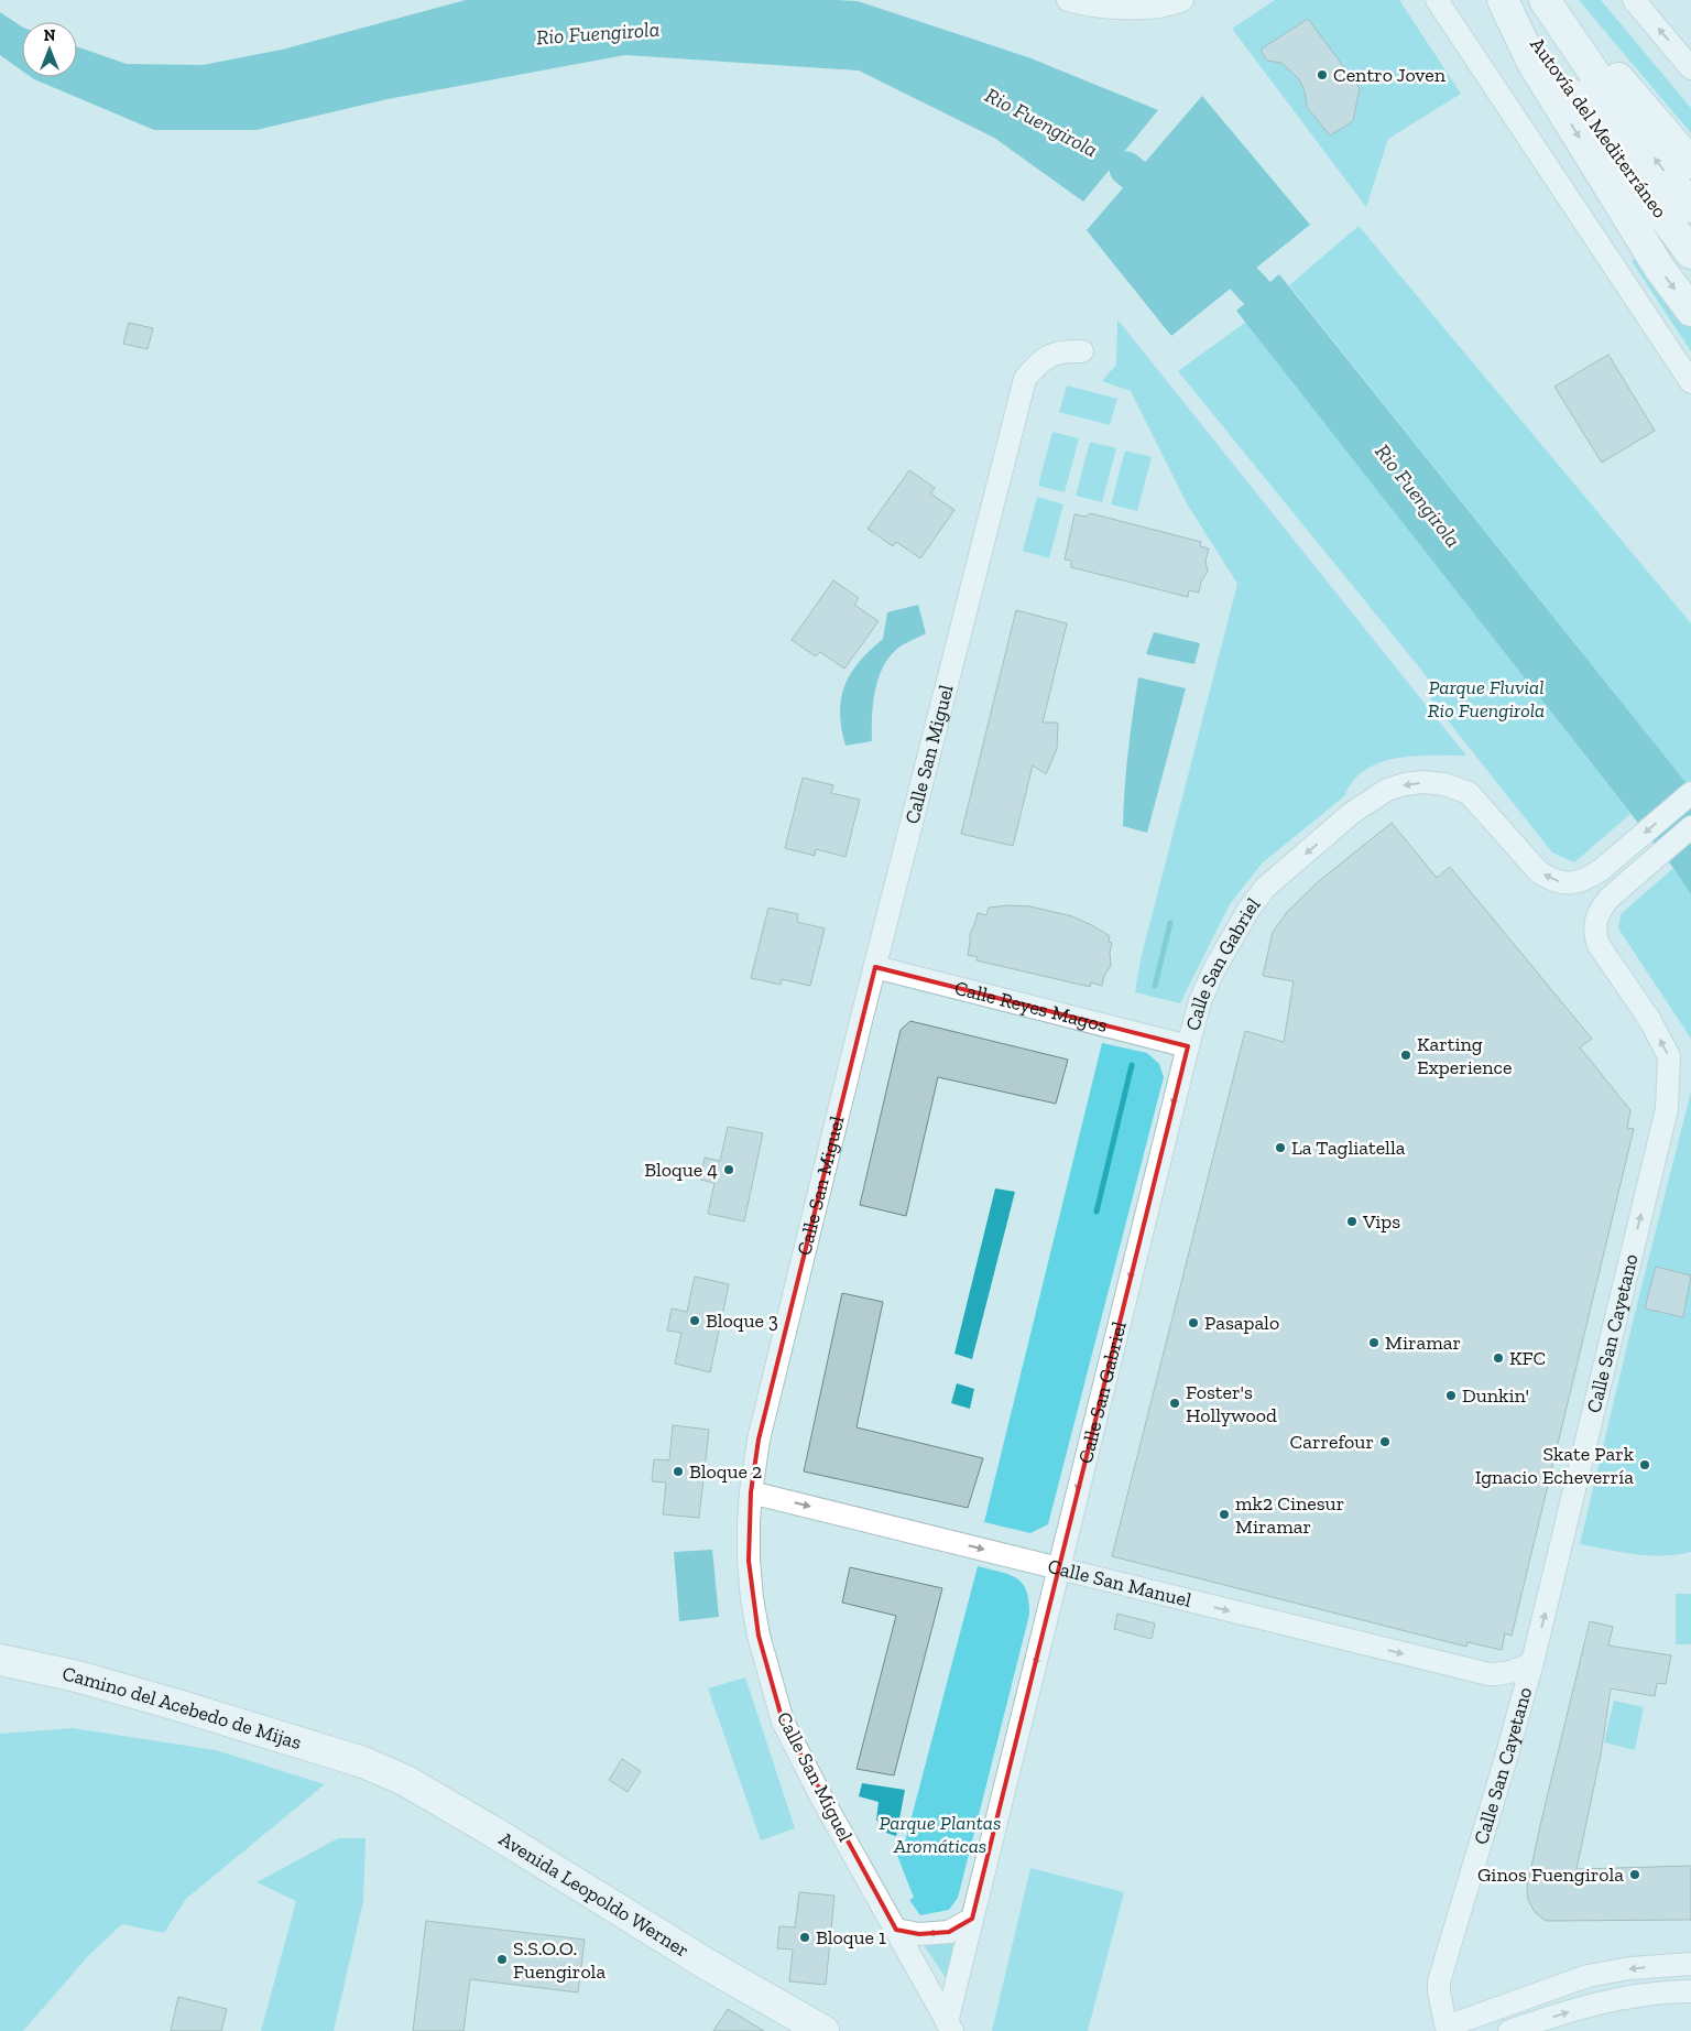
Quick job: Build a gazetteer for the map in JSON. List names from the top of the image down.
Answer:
{
  "streets": {
    "main road": ["Autovía del Mediterráneo", "Camino del Acebedo de Mijas", "Avenida Leopoldo Werner"],
    "street": [
      "Calle San Miguel",
      "Calle San Gabriel",
      "Calle Reyes Magos",
      "Calle San Cayetano",
      "Calle San Manuel"
    ]
  },
  "crossings": [
    ["Calle San Miguel", "Calle San Gabriel"],
    ["Calle San Miguel", "Calle Reyes Magos"],
    ["Calle San Miguel", "Calle San Manuel"],
    ["Calle San Gabriel", "Calle Reyes Magos"],
    ["Calle San Gabriel", "Calle San Manuel"],
    ["Calle San Cayetano", "Calle San Manuel"],
    ["Camino del Acebedo de Mijas", "Avenida Leopoldo Werner"]
  ],
  "one_way": ["Calle San Gabriel", "Calle San Cayetano", "Calle San Manuel"],
  "water": ["Rio Fuengirola"],
  "parks": ["Parque Fluvial Rio Fuengirola", "Parque Plantas Aromáticas"],
  "places": [
    "Centro Joven",
    "Karting Experience",
    "La Tagliatella",
    "Bloque 4",
    "Vips",
    "Bloque 3",
    "Pasapalo",
    "Miramar",
    "KFC",
    "Dunkin'",
    "Foster's Hollywood",
    "Carrefour",
    "Skate Park Ignacio Echeverría",
    "Bloque 2",
    "mk2 Cinesur Miramar",
    "Ginos Fuengirola",
    "Bloque 1",
    "S.S.O.O. Fuengirola"
  ],
  "north": "top"
}
